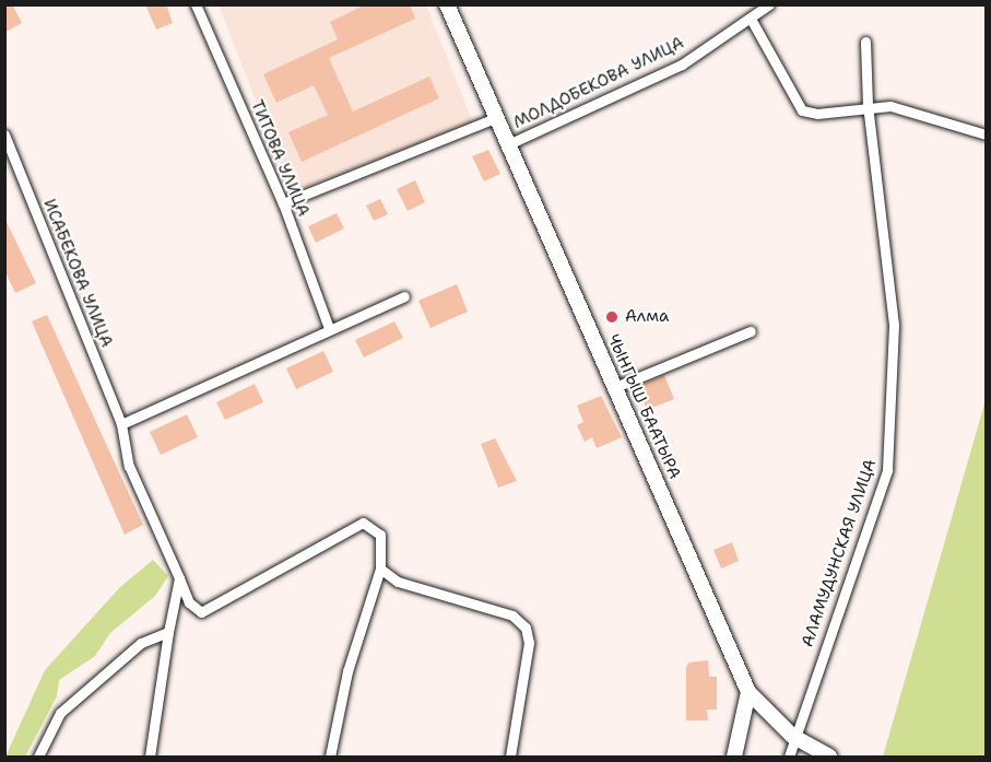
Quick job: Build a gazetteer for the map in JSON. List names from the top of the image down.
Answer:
{
  "streets": {
    "main road": ["ЧЫНГЫШ БААТЫРА"],
    "street": [
      "МОЛДОБЕКОВА УЛИЦА",
      "ТИТОВА УЛИЦА",
      "ИСАБЕКОВА УЛИЦА",
      "АЛАМУДУНСКАЯ УЛИЦА"
    ]
  },
  "crossings": [
    ["МОЛДОБЕКОВА УЛИЦА", "ЧЫНГЫШ БААТЫРА"],
    ["ЧЫНГЫШ БААТЫРА", "АЛАМУДУНСКАЯ УЛИЦА"]
  ],
  "places": ["Алма"]
}
